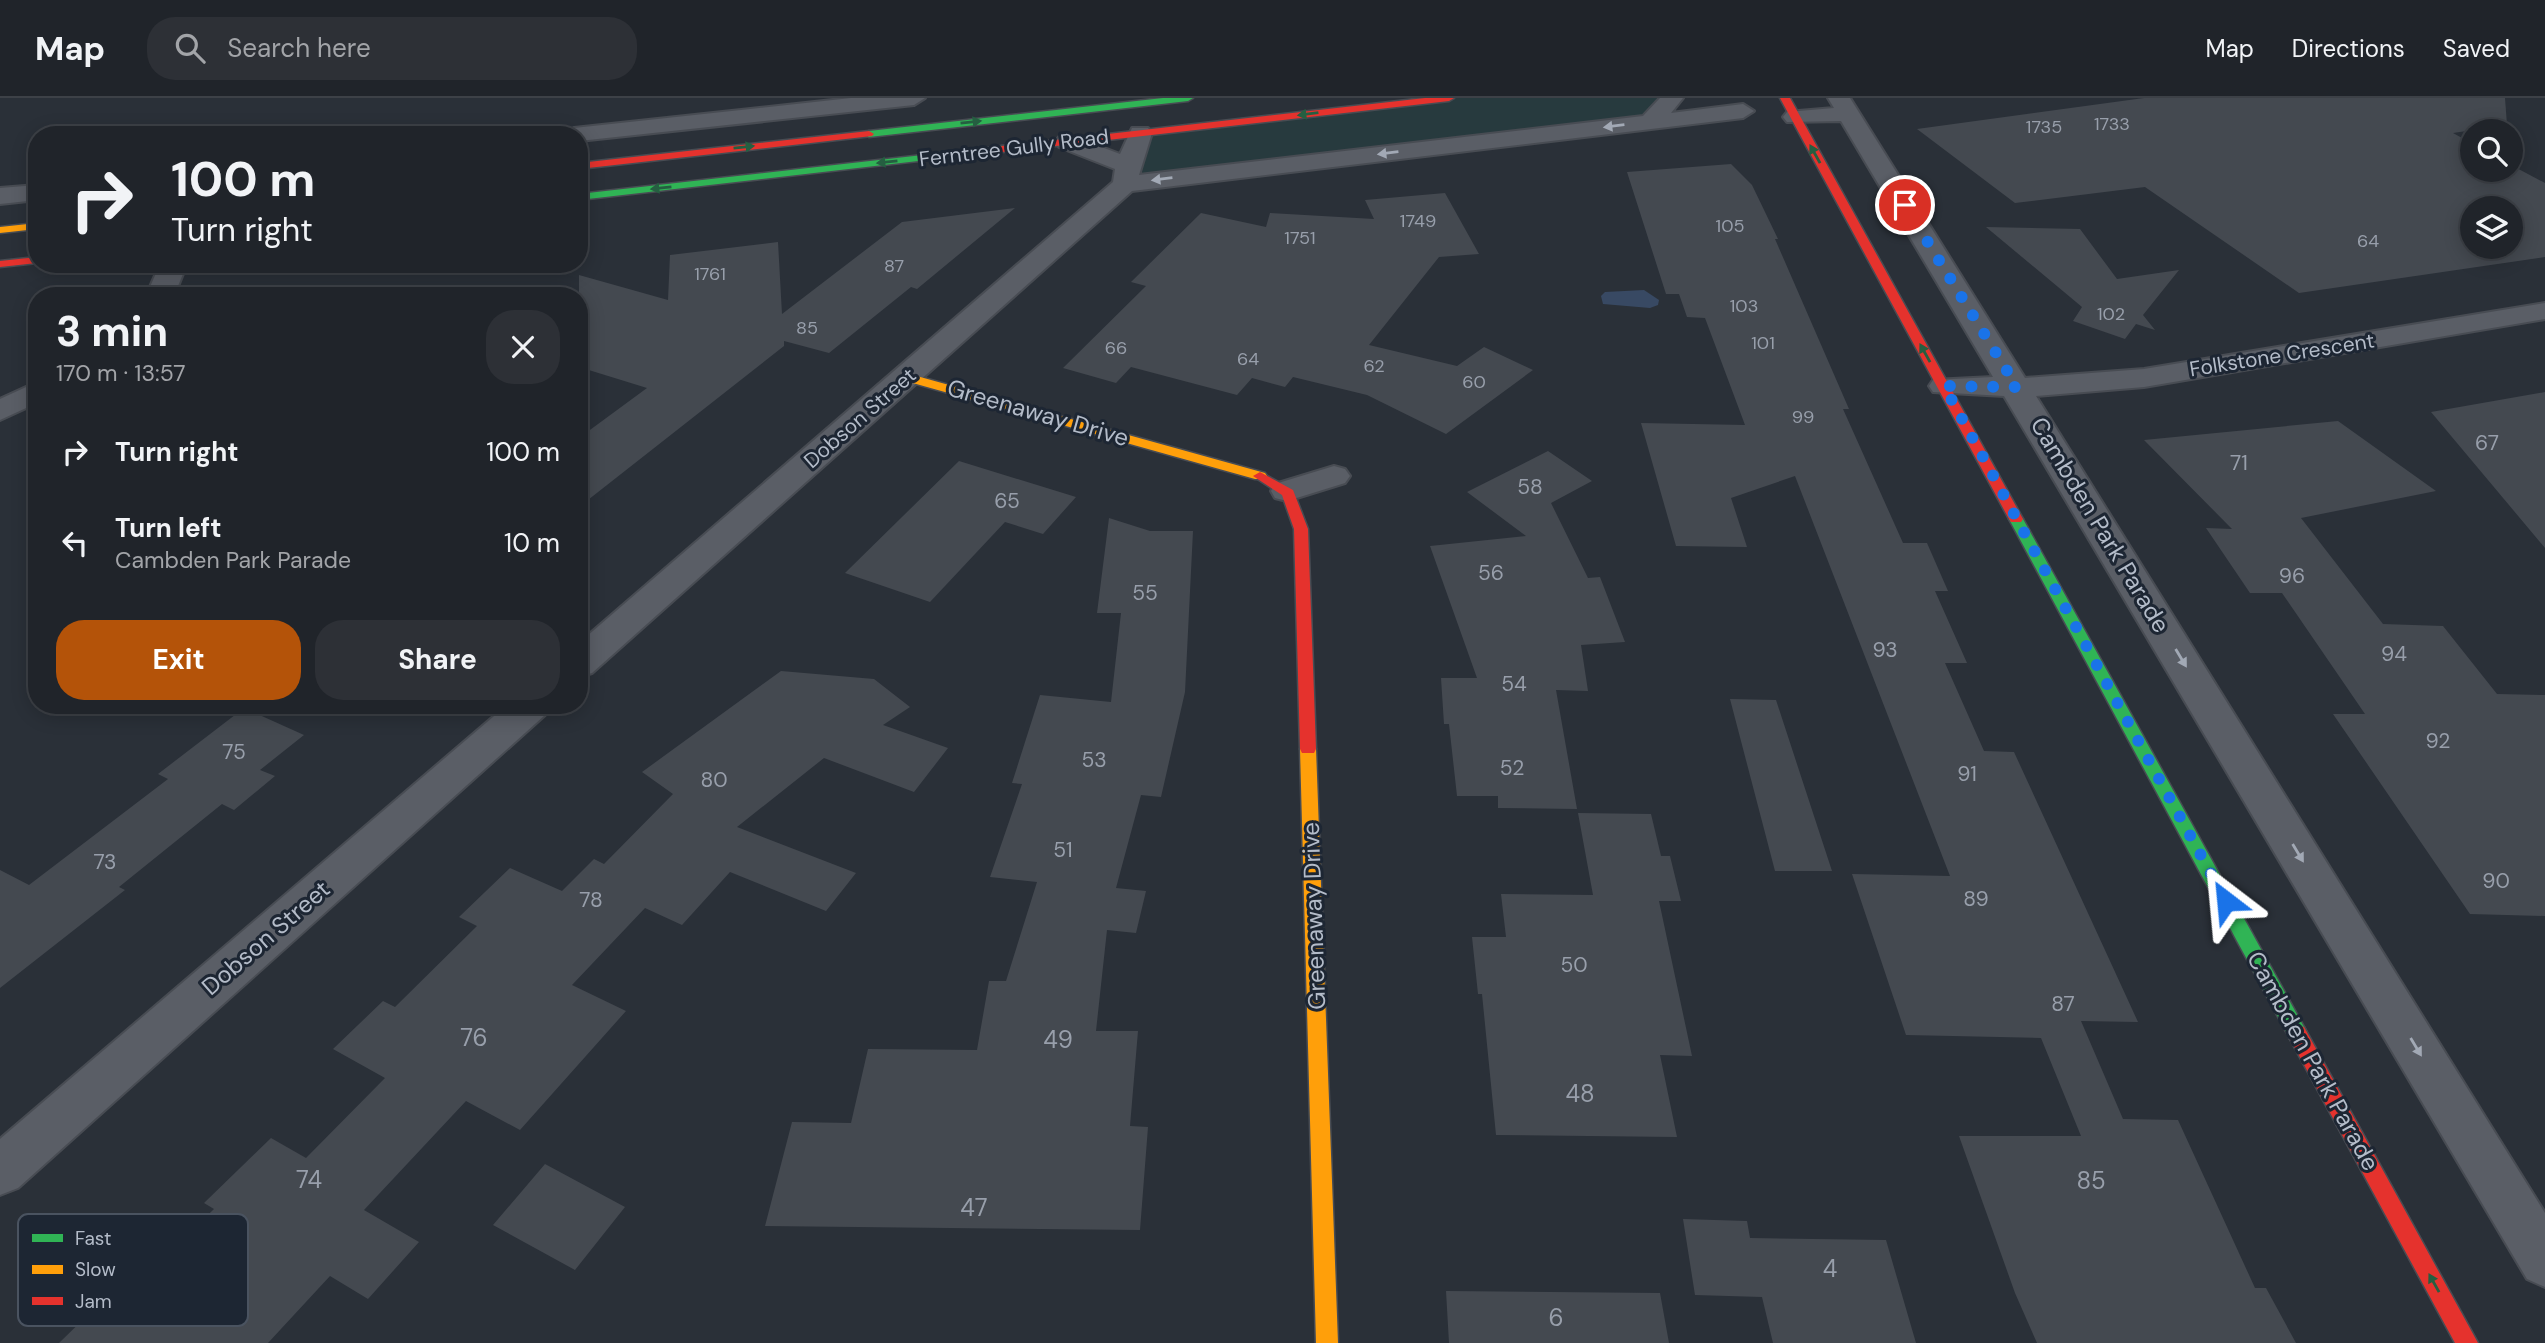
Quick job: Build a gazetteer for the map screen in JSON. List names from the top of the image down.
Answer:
{
  "streets": {
    "street": [
      "Ferntree Gully Road",
      "Folkstone Crescent",
      "Greenaway Drive",
      "Dobson Street",
      "Cambden Park Parade"
    ]
  },
  "crossings": [
    ["Ferntree Gully Road", "Dobson Street"],
    ["Folkstone Crescent", "Cambden Park Parade"],
    ["Greenaway Drive", "Dobson Street"]
  ],
  "house_numbers": [
    "1733",
    "1735",
    "1749",
    "105",
    "1751",
    "64",
    "87",
    "1761",
    "103",
    "102",
    "85",
    "101",
    "66",
    "64",
    "62",
    "60",
    "99",
    "67",
    "71",
    "58",
    "65",
    "56",
    "96",
    "55",
    "93",
    "94",
    "54",
    "92",
    "75",
    "53",
    "52",
    "91",
    "80",
    "51",
    "73",
    "90",
    "89",
    "78",
    "50",
    "87",
    "76",
    "49",
    "48",
    "74",
    "85",
    "47",
    "4",
    "6"
  ],
  "legend": ["Fast", "Slow", "Jam"],
  "page": {
    "header": "Map",
    "search": "Search here",
    "nav": ["Map", "Directions", "Saved"],
    "turn": ["100 m", "Turn right"],
    "heading": ["3 min", "170 m · 13:57"],
    "list": [
      {
        "name": "Turn right",
        "value": "100 m"
      },
      {
        "name": "Turn left",
        "note": "Cambden Park Parade",
        "value": "10 m"
      }
    ],
    "buttons": ["Exit", "Share"]
  }
}
